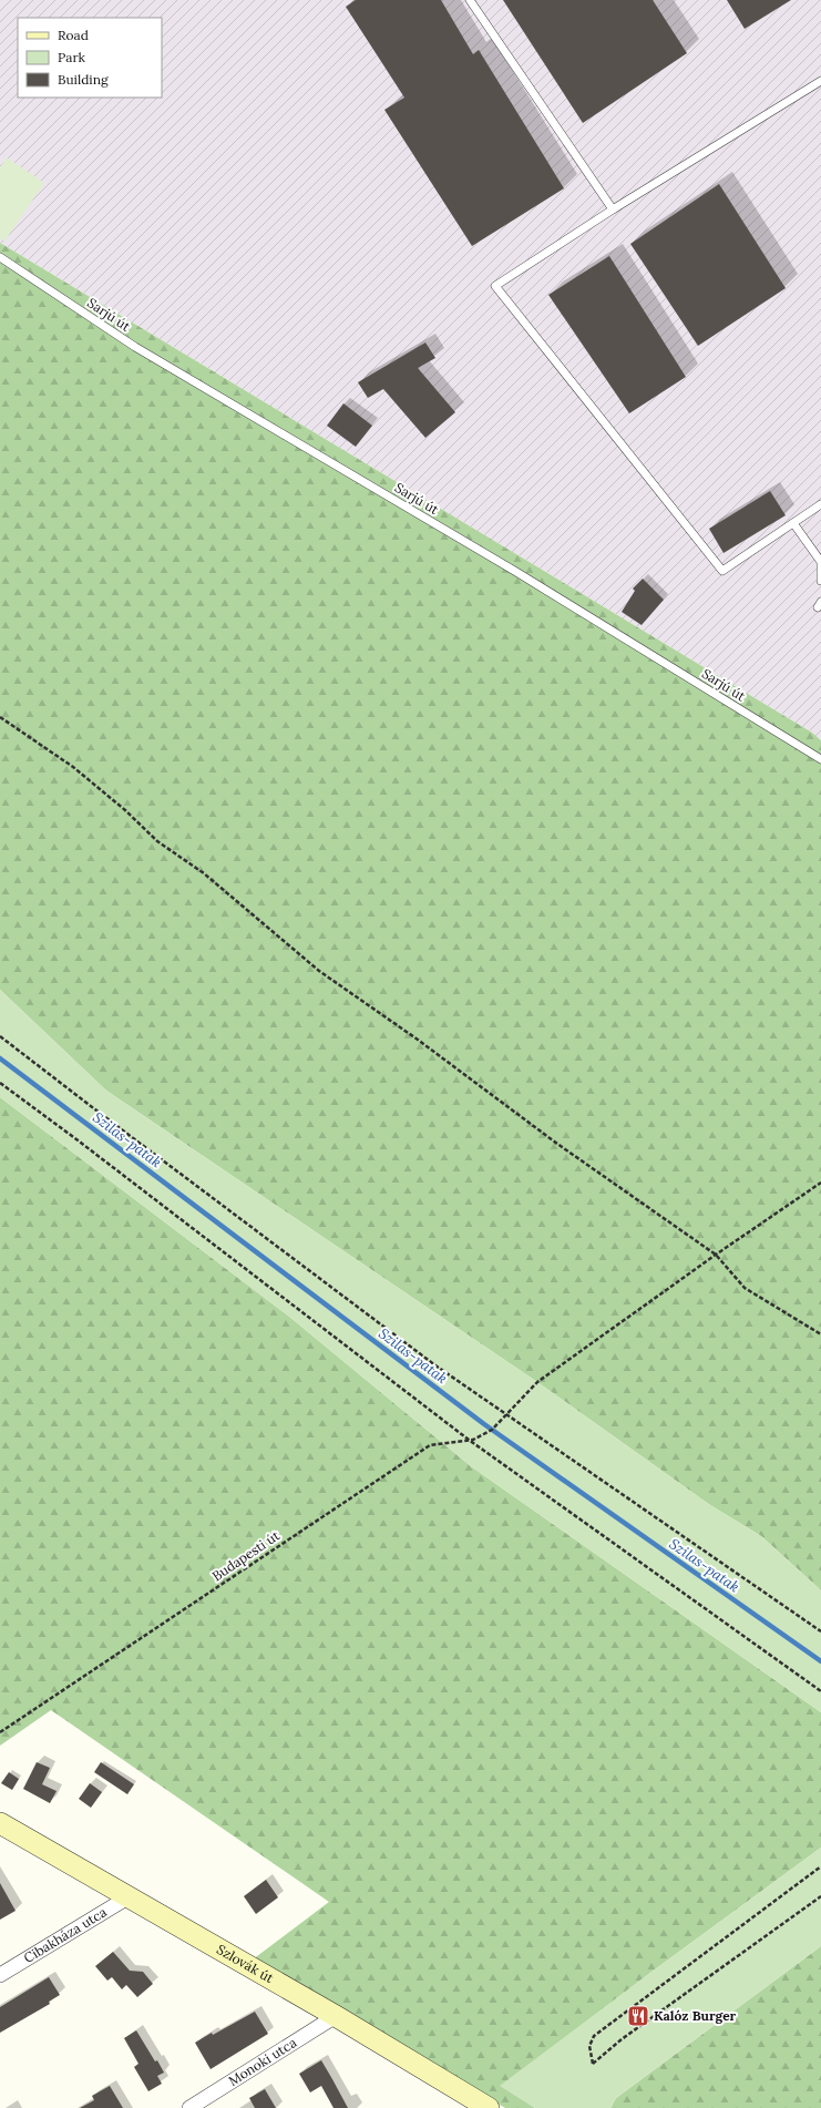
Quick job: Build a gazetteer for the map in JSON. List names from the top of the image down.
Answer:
{
  "streets": {
    "main road": ["Szlovák út"],
    "street": ["Cibakháza utca", "Monoki utca"],
    "lane": ["Sarjú út"],
    "path": ["Budapesti út"]
  },
  "crossings": [
    ["Cibakháza utca", "Szlovák út"],
    ["Szlovák út", "Monoki utca"]
  ],
  "water": ["Szilas-patak"],
  "places": {
    "restaurant": ["Kalóz Burger"]
  },
  "legend": ["Road", "Park", "Building"]
}
